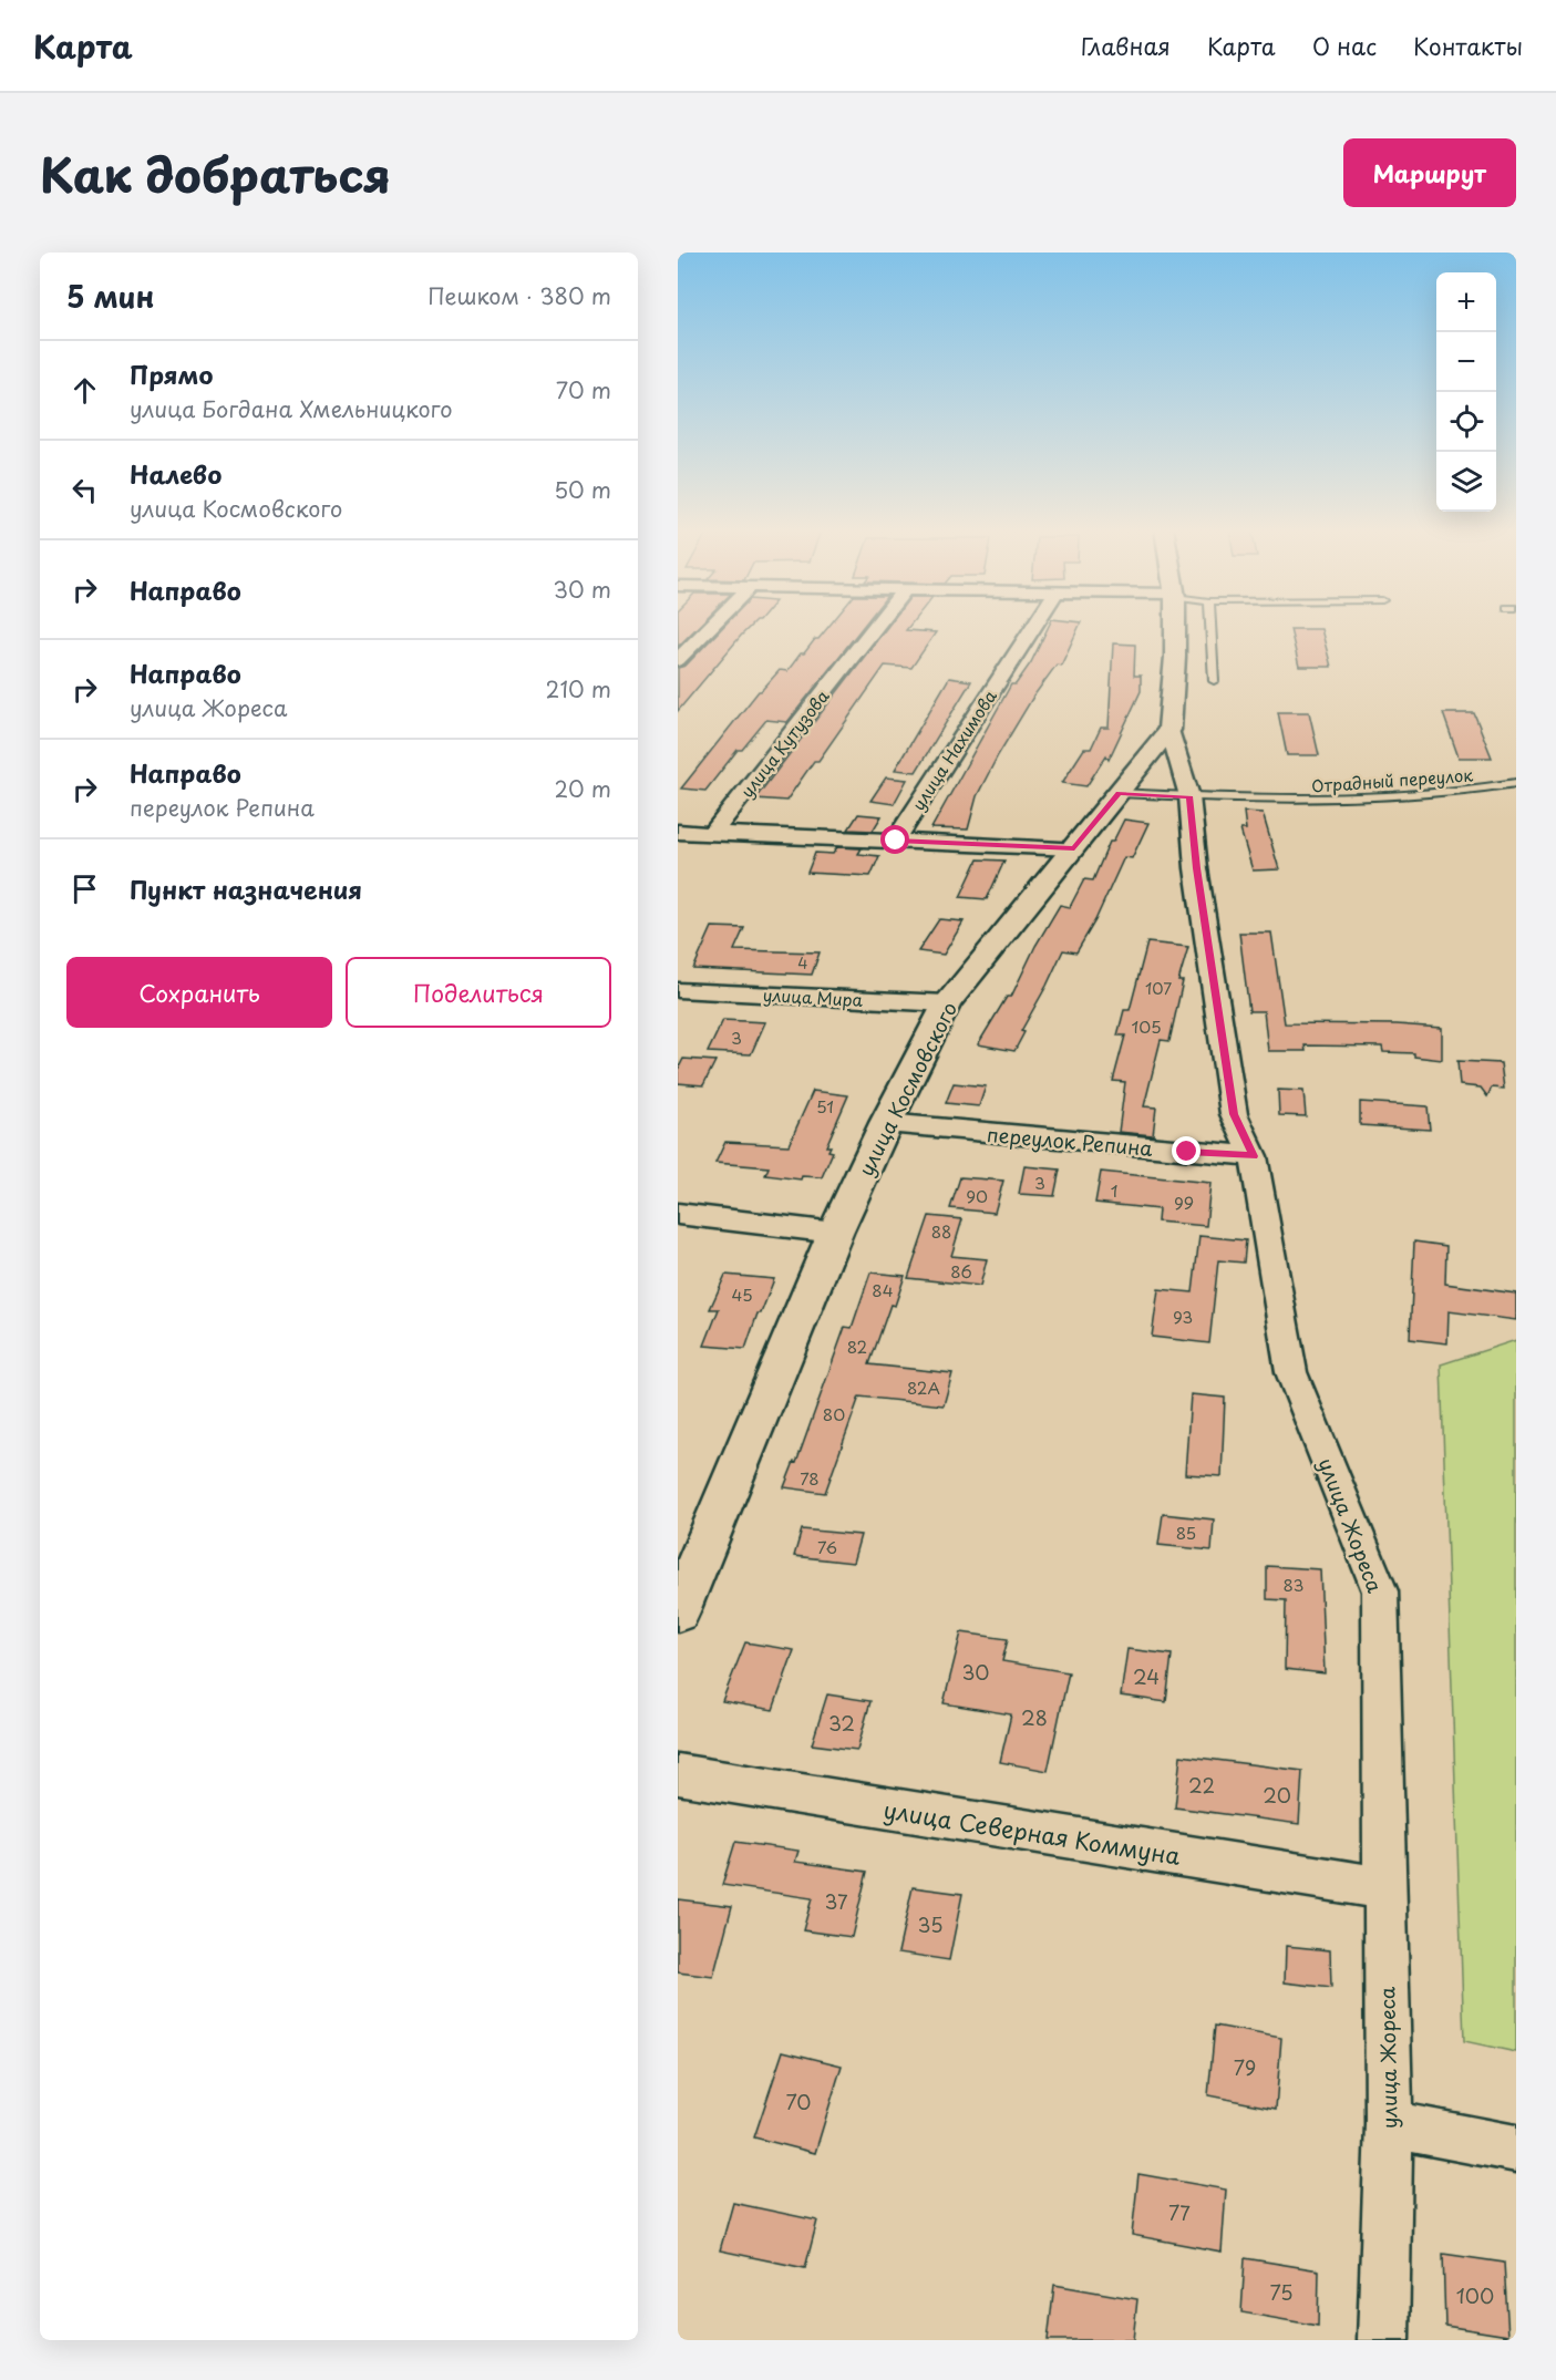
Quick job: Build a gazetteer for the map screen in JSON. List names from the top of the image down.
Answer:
{
  "streets": {
    "main road": ["улица Космовского"],
    "street": [
      "улица Кутузова",
      "улица Нахимова",
      "улица Мира",
      "переулок Репина",
      "улица Жореса",
      "улица Северная Коммуна"
    ],
    "lane": ["Отрадный переулок"]
  },
  "crossings": [
    ["Отрадный переулок", "улица Космовского"],
    ["Отрадный переулок", "улица Жореса"],
    ["улица Мира", "улица Космовского"],
    ["улица Космовского", "переулок Репина"],
    ["улица Космовского", "улица Жореса"],
    ["переулок Репина", "улица Жореса"],
    ["улица Жореса", "улица Северная Коммуна"]
  ],
  "house_numbers": [
    "4",
    "107",
    "105",
    "3",
    "51",
    "3",
    "1",
    "90",
    "99",
    "88",
    "86",
    "84",
    "45",
    "93",
    "82",
    "82А",
    "80",
    "78",
    "85",
    "76",
    "83",
    "30",
    "24",
    "28",
    "32",
    "22",
    "20",
    "37",
    "35",
    "79",
    "70",
    "77",
    "75",
    "100"
  ],
  "page": {
    "header": "Карта",
    "nav": [
      "Главная",
      "Карта",
      "О нас",
      "Контакты"
    ],
    "title": "Как добраться",
    "buttons": [
      "Маршрут",
      ["Сохранить", "Поделиться"]
    ],
    "heading": ["5 мин", "Пешком · 380 m"],
    "map_buttons": ["+", "−"],
    "list": [
      ["Прямо", "улица Богдана Хмельницкого", "70 m"],
      ["Налево", "улица Космовского", "50 m"],
      ["Направо", "30 m"],
      ["Направо", "улица Жореса", "210 m"],
      ["Направо", "переулок Репина", "20 m"],
      "Пункт назначения"
    ]
  }
}
